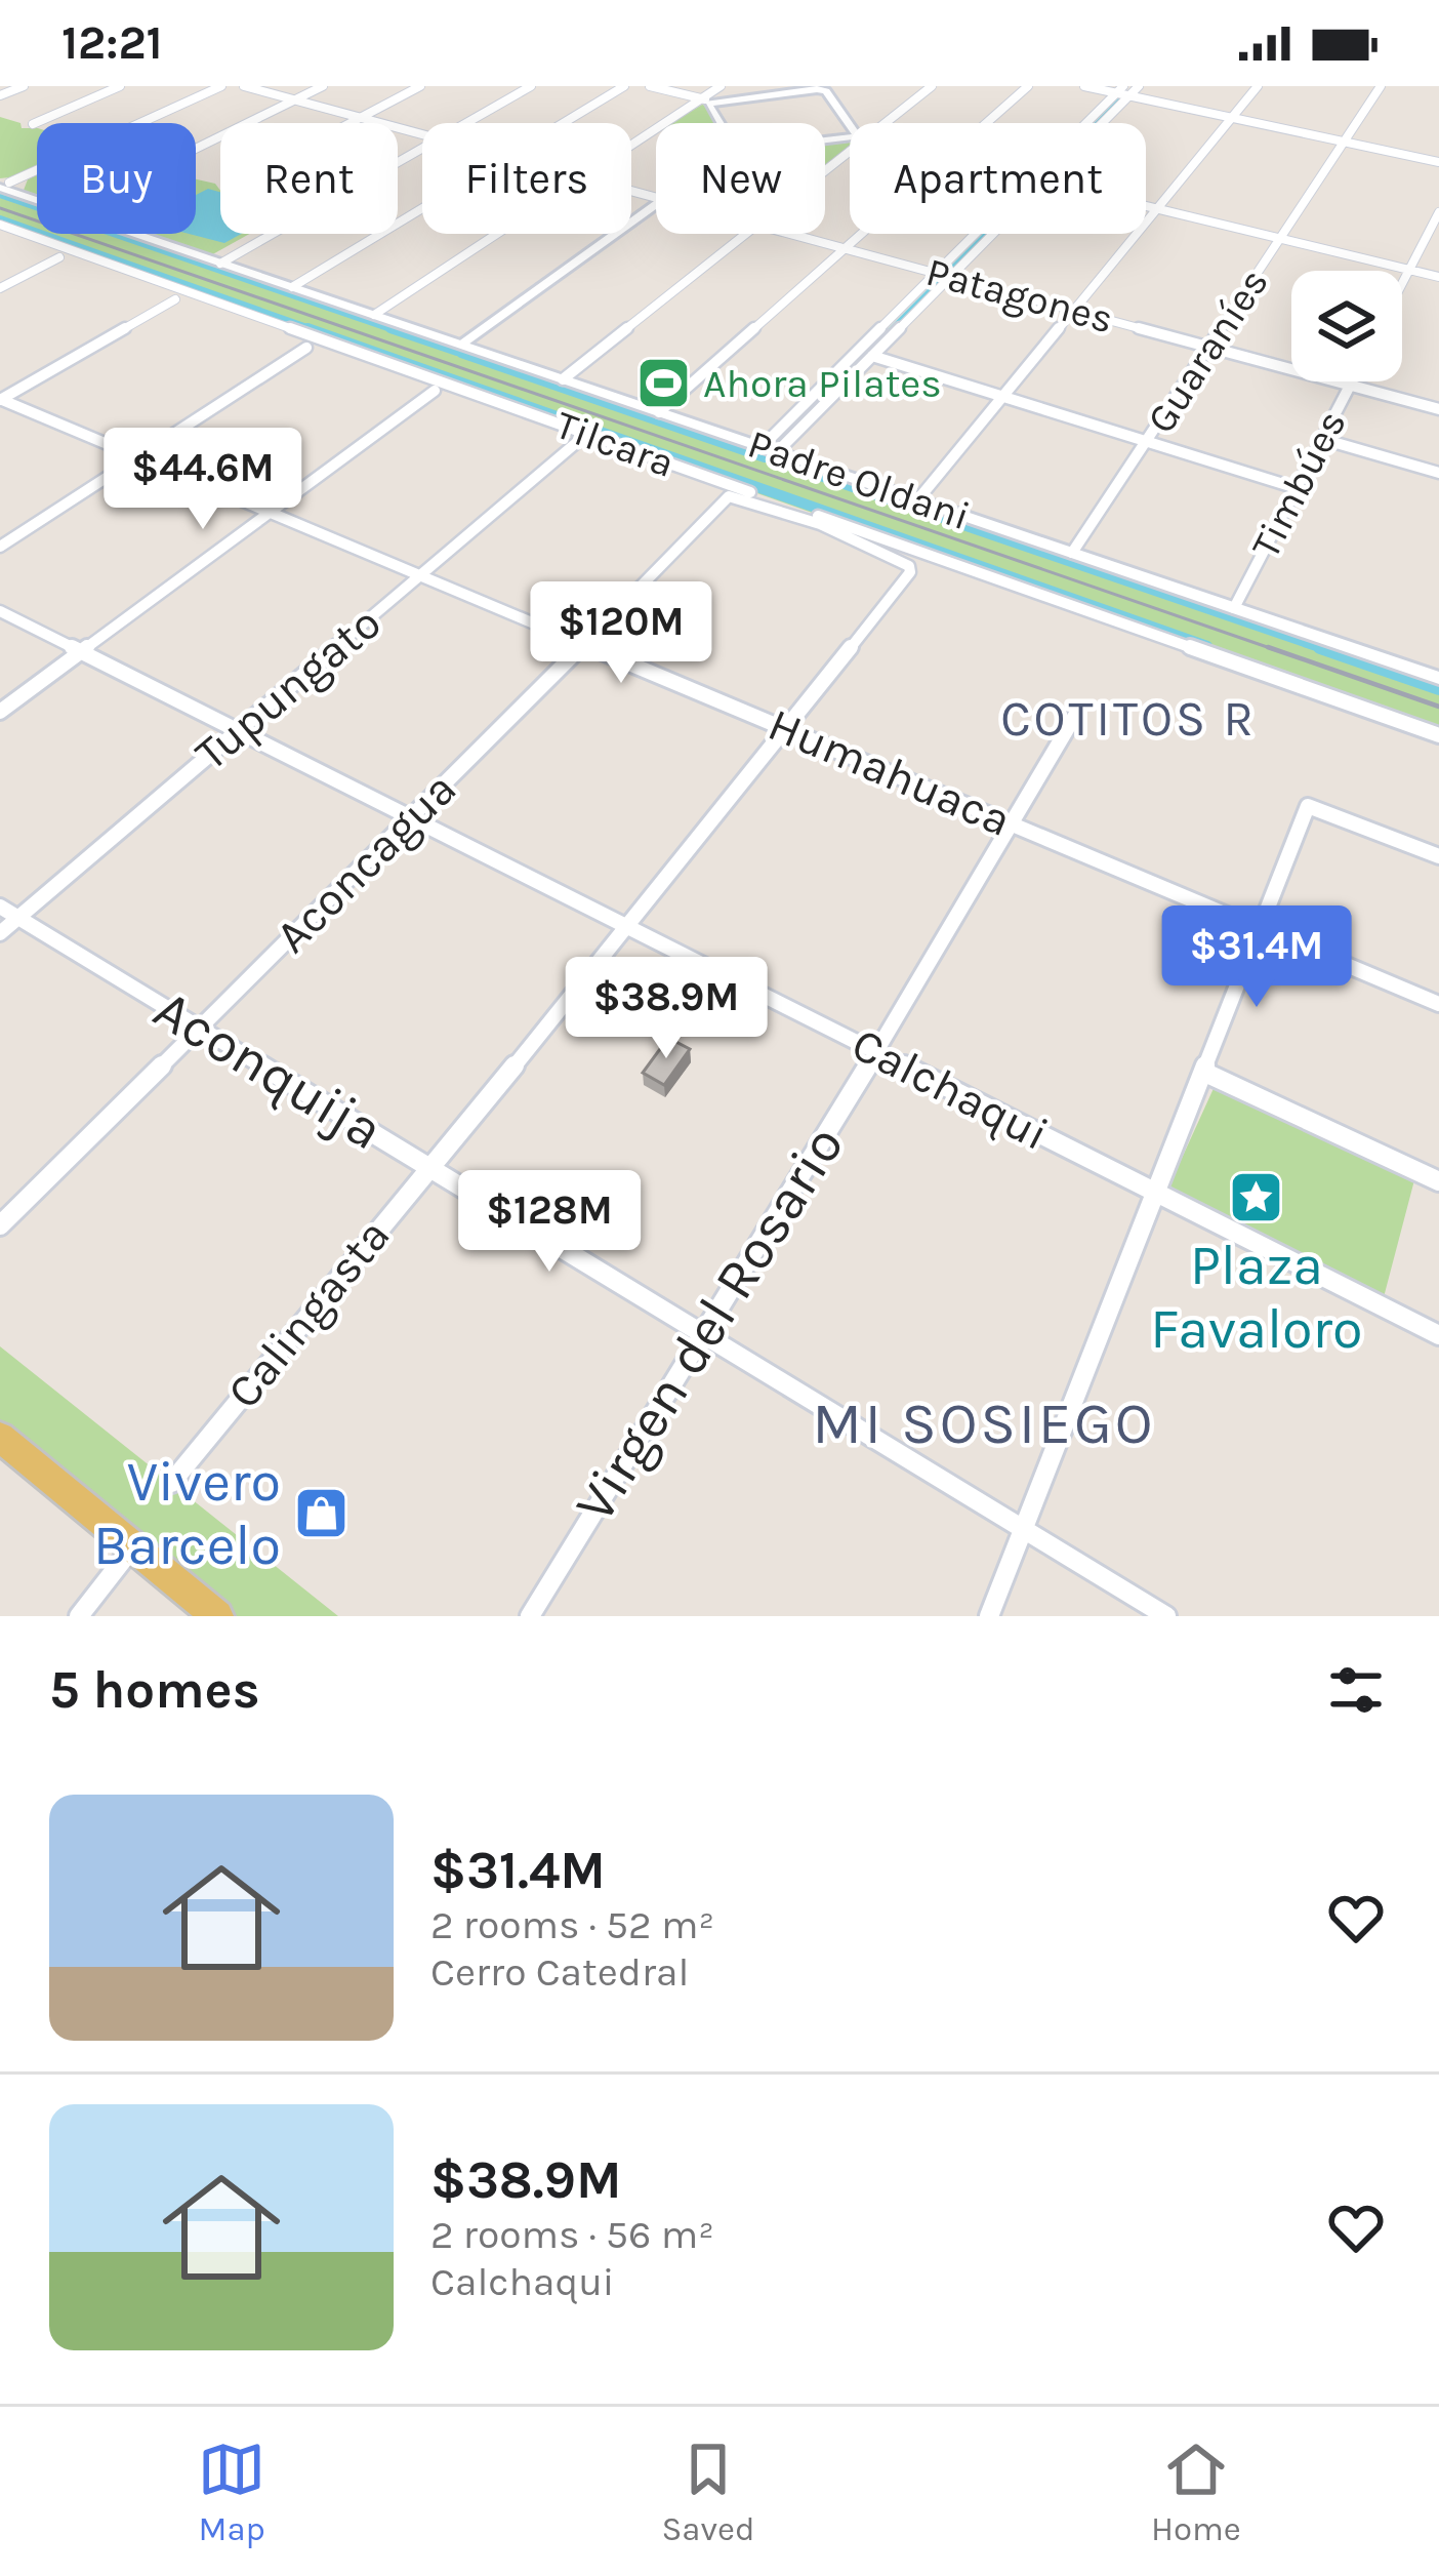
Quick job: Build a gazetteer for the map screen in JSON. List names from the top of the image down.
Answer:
{
  "streets": {
    "main road": ["Padre Oldani"],
    "street": [
      "Patagones",
      "Guaraníes",
      "Tilcara",
      "Timbúes",
      "Tupungato",
      "Humahuaca",
      "Aconcagua",
      "Aconquija",
      "Calchaqui",
      "Calingasta",
      "Virgen del Rosario"
    ]
  },
  "crossings": [
    ["Patagones", "Guaraníes"],
    ["Patagones", "Timbúes"],
    ["Guaraníes", "Padre Oldani"],
    ["Tilcara", "Aconcagua"],
    ["Tilcara", "Calingasta"],
    ["Padre Oldani", "Timbúes"],
    ["Tupungato", "Humahuaca"],
    ["Tupungato", "Aconquija"],
    ["Tupungato", "Calchaqui"],
    ["Humahuaca", "Aconcagua"],
    ["Humahuaca", "Calingasta"],
    ["Humahuaca", "Virgen del Rosario"],
    ["Aconcagua", "Aconquija"],
    ["Aconcagua", "Calchaqui"],
    ["Aconquija", "Calingasta"],
    ["Aconquija", "Virgen del Rosario"],
    ["Calchaqui", "Calingasta"],
    ["Calchaqui", "Virgen del Rosario"]
  ],
  "districts": ["COTITOS R", "MI SOSIEGO"],
  "places": {
    "sports": ["Ahora Pilates"],
    "place": ["Plaza Favaloro"],
    "shop": ["Vivero Barcelo"]
  },
  "page": {
    "status": "12:21",
    "chip": [
      "Buy",
      "Rent",
      "Filters",
      "New",
      "Apartment"
    ],
    "price": [
      "$44.6M",
      "$120M",
      "$31.4M",
      "$38.9M",
      "$128M"
    ],
    "heading": "5 homes",
    "list": [
      {
        "name": "$31.4M",
        "note": "2 rooms · 52 m² · Cerro Catedral"
      },
      {
        "name": "$38.9M",
        "note": "2 rooms · 56 m² · Calchaqui"
      }
    ],
    "tabs": ["Map", "Saved", "Home"]
  }
}
